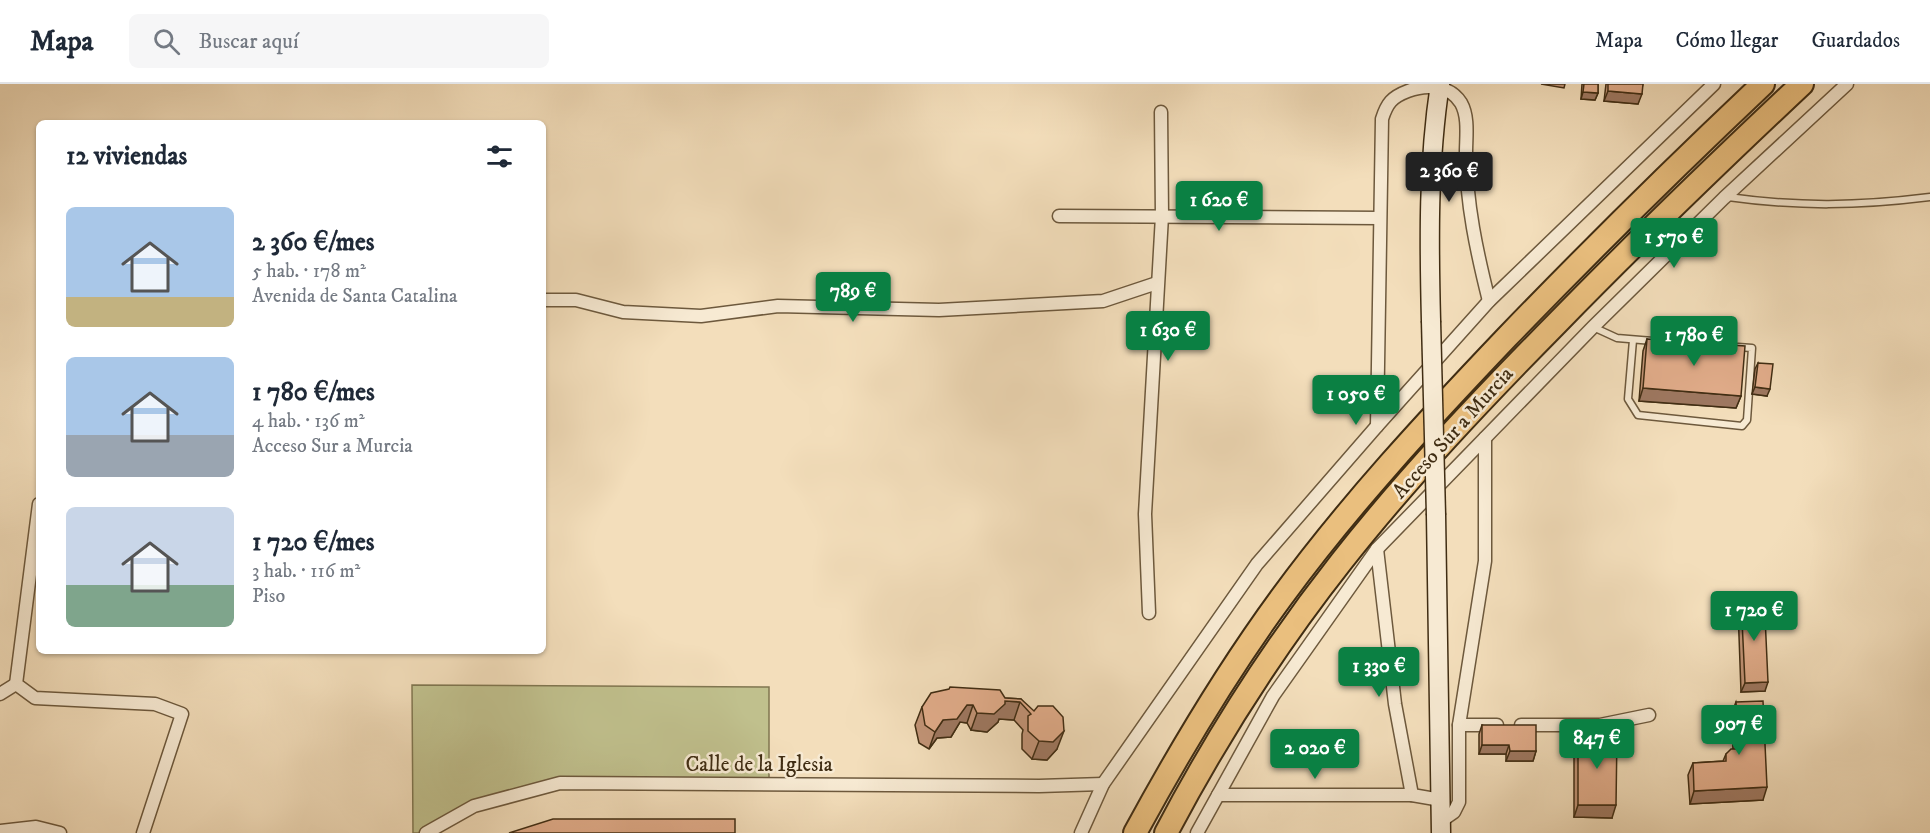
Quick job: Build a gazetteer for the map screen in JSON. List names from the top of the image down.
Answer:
{
  "streets": {
    "highway": ["Acceso Sur a Murcia"],
    "street": ["Calle de la Iglesia"]
  },
  "page": {
    "header": "Mapa",
    "search": "Buscar aquí",
    "nav": ["Mapa", "Cómo llegar", "Guardados"],
    "heading": "12 viviendas",
    "price": [
      "2 360 €",
      "1 620 €",
      "1 570 €",
      "789 €",
      "1 630 €",
      "1 780 €",
      "1 050 €",
      "1 720 €",
      "1 330 €",
      "907 €",
      "847 €",
      "2 020 €"
    ],
    "list": [
      {
        "name": "2 360 €/mes",
        "note": "5 hab. · 178 m² · Avenida de Santa Catalina"
      },
      {
        "name": "1 780 €/mes",
        "note": "4 hab. · 136 m² · Acceso Sur a Murcia"
      },
      {
        "name": "1 720 €/mes",
        "note": "3 hab. · 116 m² · Piso"
      }
    ]
  }
}
